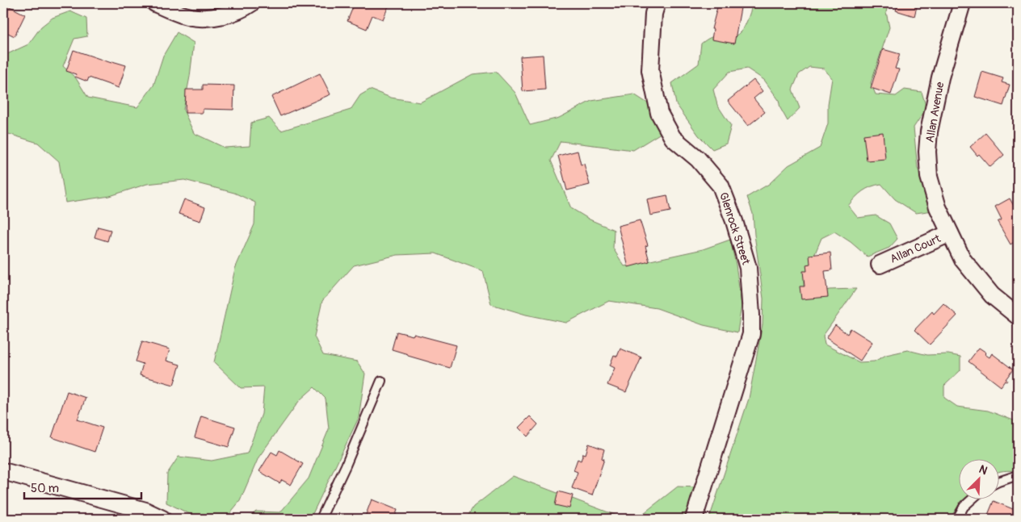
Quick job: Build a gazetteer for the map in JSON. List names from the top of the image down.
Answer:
{
  "streets": {
    "street": ["Allan Avenue", "Glenrock Street", "Allan Court"]
  },
  "crossings": [
    ["Allan Avenue", "Allan Court"]
  ],
  "scale_bar": "50 m",
  "north": "top right"
}
